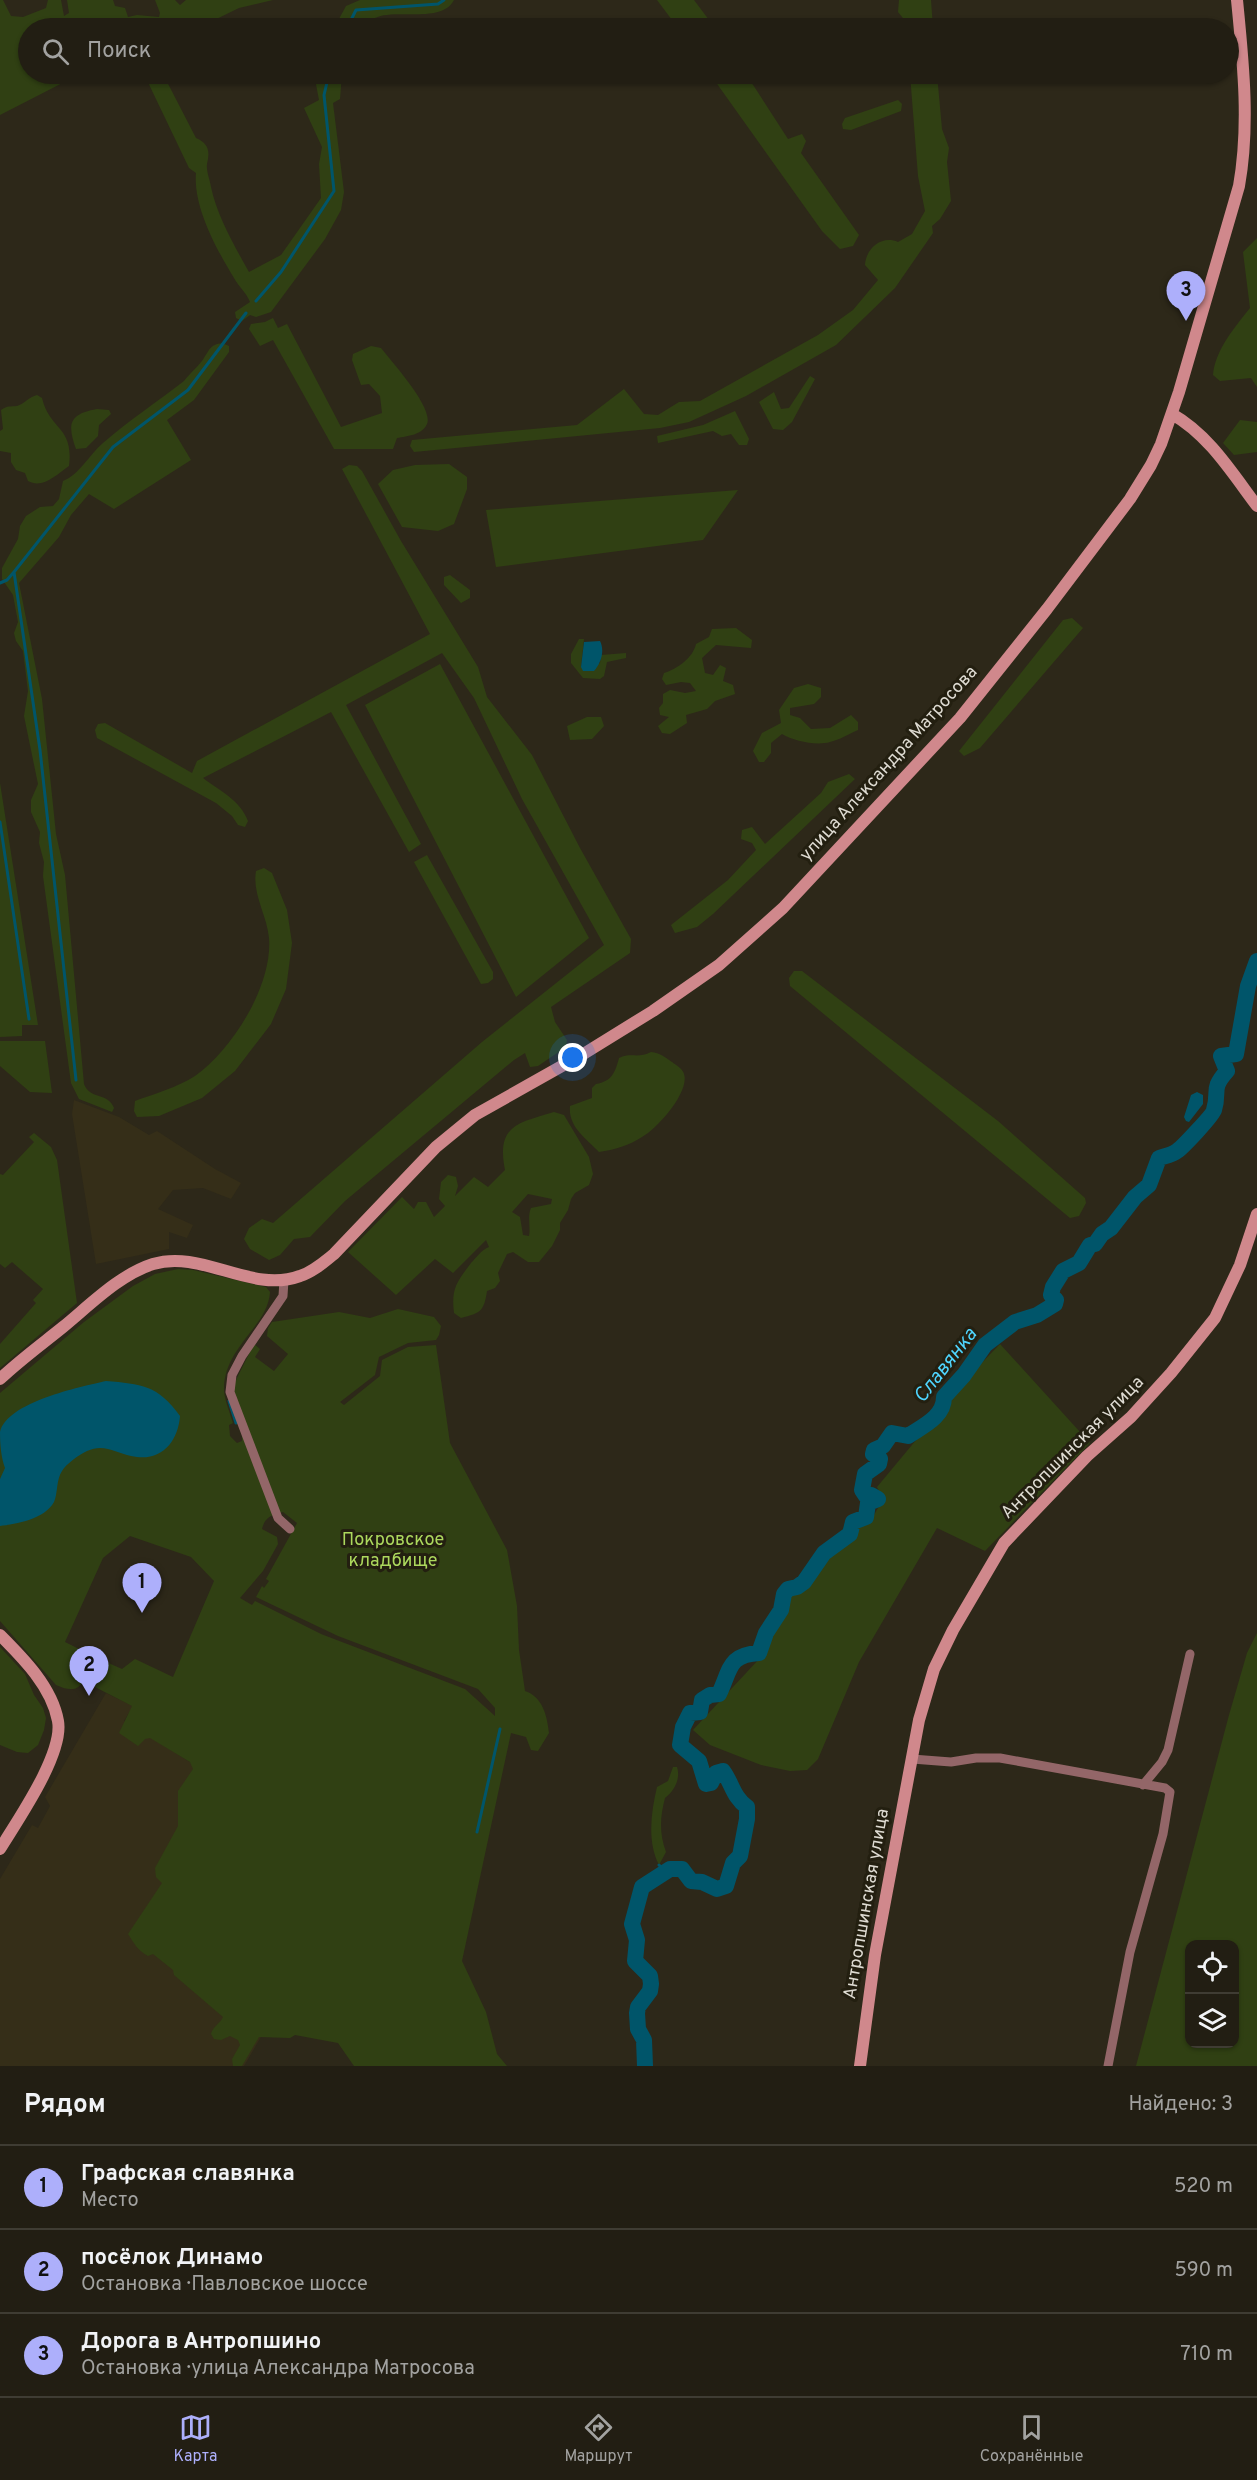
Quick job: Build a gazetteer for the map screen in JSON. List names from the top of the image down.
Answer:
{
  "streets": {
    "main road": ["улица Александра Матросова", "Антропшинская улица"]
  },
  "water": ["Славянка"],
  "parks": ["Покровское кладбище"],
  "page": {
    "search": "Поиск",
    "pins": ["3", "1", "2"],
    "heading": ["Рядом", "Найдено: 3"],
    "list": [
      {
        "mark": "1",
        "name": "Графская славянка",
        "note": "Место",
        "value": "520 m"
      },
      {
        "mark": "2",
        "name": "посёлок Динамо",
        "note": "Остановка · Павловское шоссе",
        "value": "590 m"
      },
      {
        "mark": "3",
        "name": "Дорога в Антропшино",
        "note": "Остановка · улица Александра Матросова",
        "value": "710 m"
      }
    ],
    "nav": ["Карта", "Маршрут", "Сохранённые"]
  }
}
